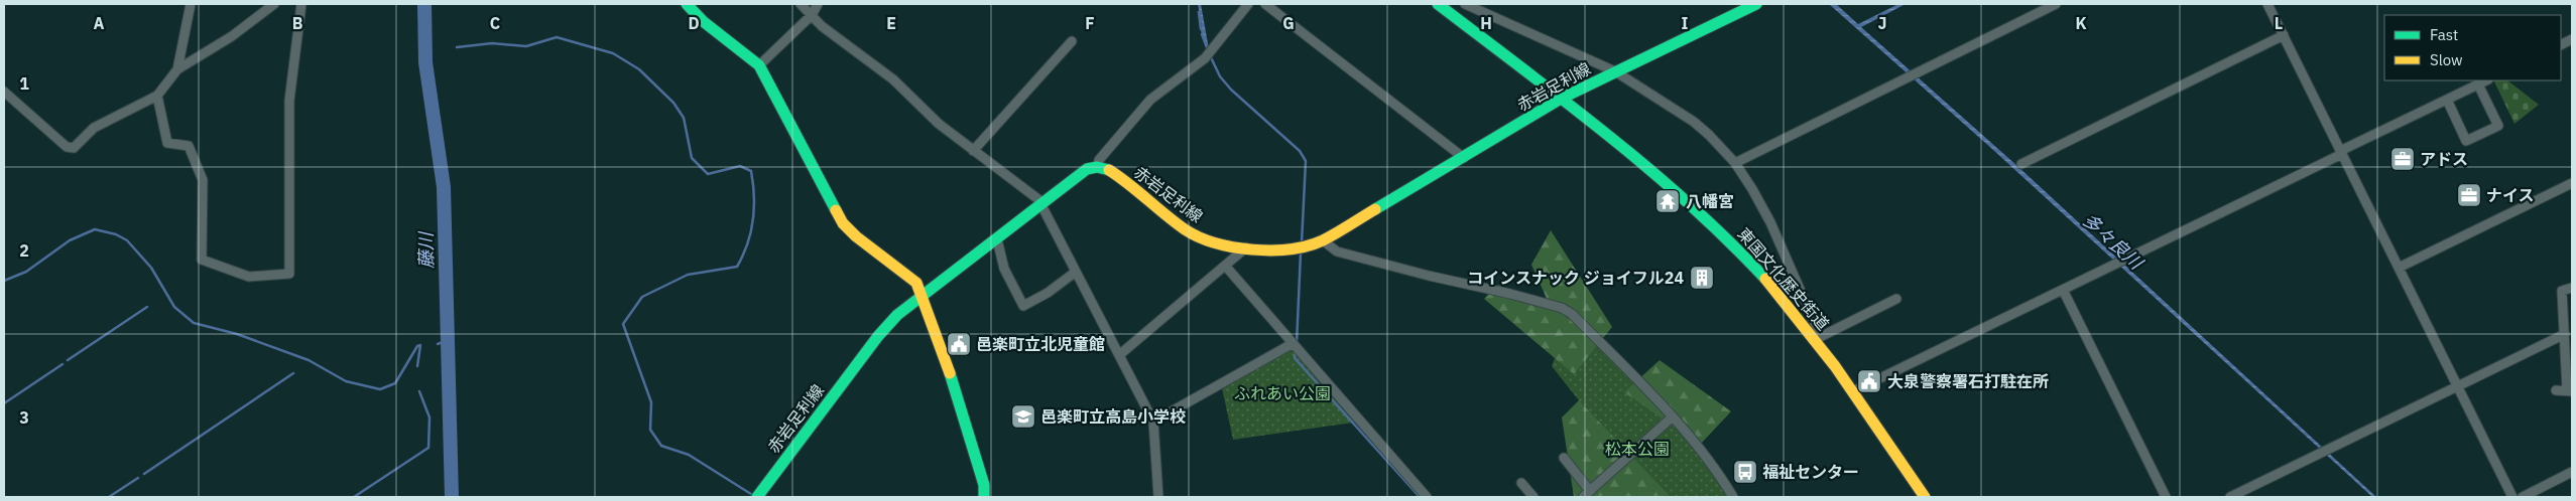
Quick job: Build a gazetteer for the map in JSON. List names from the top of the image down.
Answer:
{
  "streets": {
    "main road": ["赤岩足利線", "東国文化歴史街道"]
  },
  "crossings": [
    ["赤岩足利線", "東国文化歴史街道"]
  ],
  "water": ["多々良川", "藤川"],
  "parks": ["ふれあい公園", "松本公園"],
  "places": {
    "office": ["アドス", "ナイス"],
    "temple": ["八幡宮"],
    "building": ["コインスナック ジョイフル24"],
    "public building": ["邑楽町立北児童館", "大泉警察署石打駐在所"],
    "school or university": ["邑楽町立高島小学校"],
    "bus stop": ["福祉センター"]
  },
  "legend": ["Fast", "Slow"],
  "grid": {
    "columns": [
      "A",
      "B",
      "C",
      "D",
      "E",
      "F",
      "G",
      "H",
      "I",
      "J",
      "K",
      "L"
    ],
    "rows": ["1", "2", "3"]
  }
}
